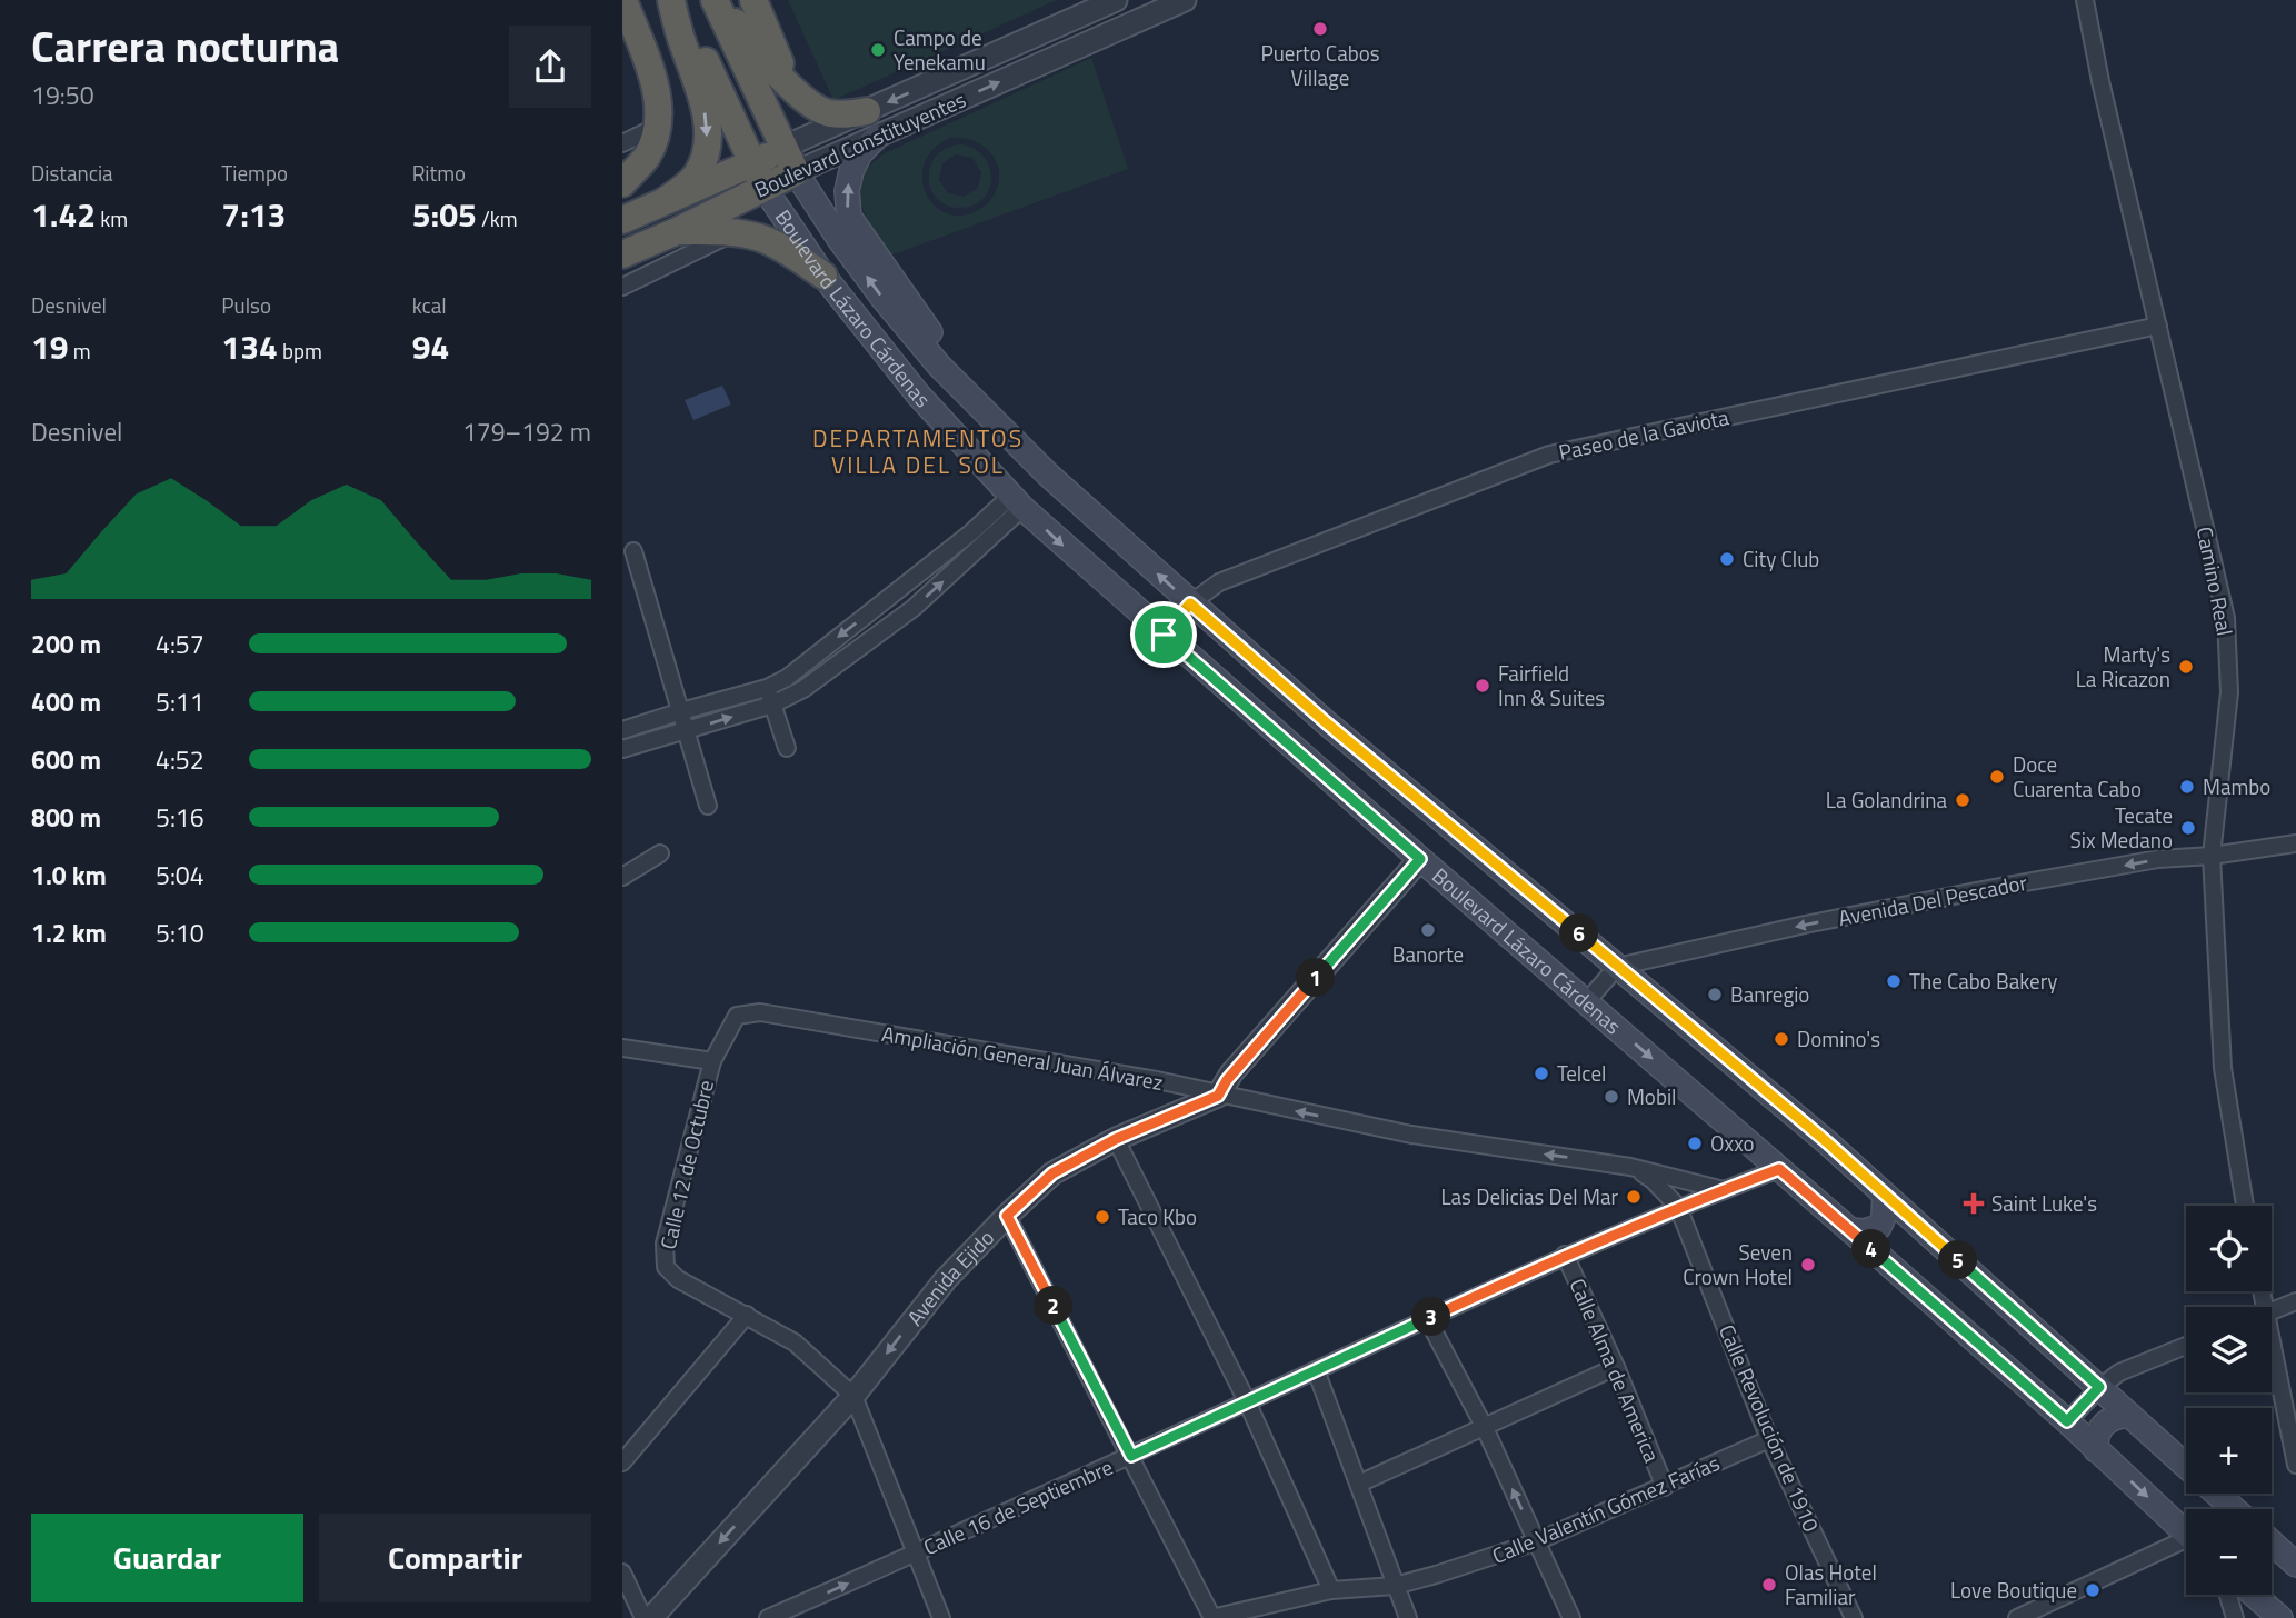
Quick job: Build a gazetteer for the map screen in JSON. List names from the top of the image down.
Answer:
{
  "streets": {
    "highway": ["Boulevard Constituyentes"],
    "main road": ["Boulevard Lázaro Cárdenas"],
    "street": [
      "Paseo de la Gaviota",
      "Camino Real",
      "Avenida Del Pescador",
      "Ampliación General Juan Álvarez",
      "Calle 12 de Octubre",
      "Avenida Ejido",
      "Calle Alma de America",
      "Calle Revolución de 1910",
      "Calle 16 de Septiembre",
      "Calle Valentín Gómez Farías"
    ]
  },
  "crossings": [
    ["Boulevard Constituyentes", "Boulevard Lázaro Cárdenas"],
    ["Boulevard Lázaro Cárdenas", "Paseo de la Gaviota"],
    ["Boulevard Lázaro Cárdenas", "Avenida Del Pescador"],
    ["Boulevard Lázaro Cárdenas", "Calle 16 de Septiembre"],
    ["Paseo de la Gaviota", "Camino Real"],
    ["Camino Real", "Avenida Del Pescador"],
    ["Ampliación General Juan Álvarez", "Calle 12 de Octubre"],
    ["Ampliación General Juan Álvarez", "Avenida Ejido"],
    ["Ampliación General Juan Álvarez", "Calle Revolución de 1910"],
    ["Ampliación General Juan Álvarez", "Calle 16 de Septiembre"],
    ["Calle 12 de Octubre", "Avenida Ejido"],
    ["Calle 12 de Octubre", "Calle 16 de Septiembre"],
    ["Calle Alma de America", "Calle 16 de Septiembre"],
    ["Calle Alma de America", "Calle Valentín Gómez Farías"],
    ["Calle Revolución de 1910", "Calle 16 de Septiembre"],
    ["Calle Revolución de 1910", "Calle Valentín Gómez Farías"]
  ],
  "one_way": ["Avenida Del Pescador", "Ampliación General Juan Álvarez"],
  "districts": ["DEPARTAMENTOS VILLA DEL SOL"],
  "places": {
    "other": [
      "Puerto Cabos Village",
      "Campo de Yenekamu",
      "City Club",
      "Marty's La Ricazon",
      "Fairfield Inn & Suites",
      "Doce Cuarenta Cabo",
      "Mambo",
      "La Golandrina",
      "Tecate Six Medano",
      "Banorte",
      "The Cabo Bakery",
      "Banregio",
      "Domino's",
      "Telcel",
      "Mobil",
      "Oxxo",
      "Las Delicias Del Mar",
      "Taco Kbo",
      "Seven Crown Hotel",
      "Olas Hotel Familiar",
      "Love Boutique"
    ],
    "health": ["Saint Luke's"]
  },
  "page": {
    "heading": ["Carrera nocturna", "19:50"],
    "stats": [
      ["Distancia", "1.42 km"],
      ["Tiempo", "7:13"],
      ["Ritmo", "5:05 /km"],
      ["Desnivel", "19 m"],
      ["Pulso", "134 bpm"],
      ["kcal", "94"]
    ],
    "chart": ["Desnivel", "179–192 m"],
    "list": [
      {
        "name": "200 m",
        "note": "4:57"
      },
      {
        "name": "400 m",
        "note": "5:11"
      },
      {
        "name": "600 m",
        "note": "4:52"
      },
      {
        "name": "800 m",
        "note": "5:16"
      },
      {
        "name": "1.0 km",
        "note": "5:04"
      },
      {
        "name": "1.2 km",
        "note": "5:10"
      }
    ],
    "pins": [
      "6",
      "1",
      "4",
      "5",
      "2",
      "3"
    ],
    "map_buttons": ["+", "−"],
    "buttons": ["Guardar", "Compartir"]
  }
}
